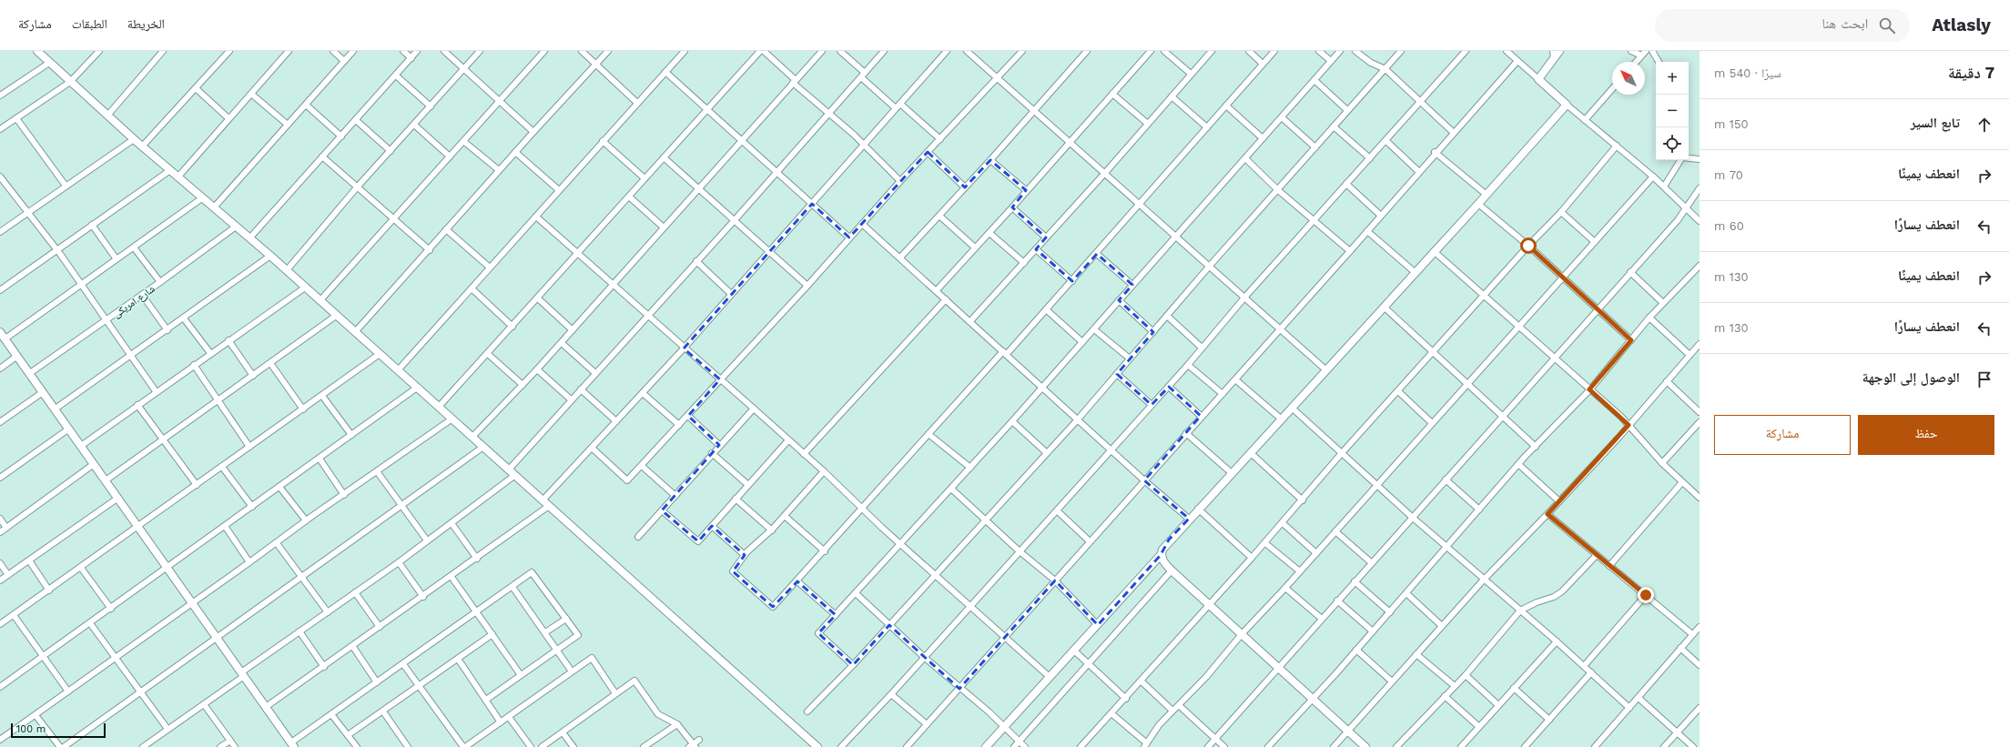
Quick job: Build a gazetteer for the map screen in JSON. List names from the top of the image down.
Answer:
{
  "streets": {
    "street": ["شارع امريكى"]
  },
  "scale_bar": "100 m",
  "north": "top left",
  "page": {
    "header": "Atlasly",
    "search": "ابحث هنا",
    "nav": ["الخريطة", "الطبقات", "مشاركة"],
    "heading": ["7 دقيقة", "سيرًا · 540 m"],
    "map_buttons": ["+", "−"],
    "list": [
      ["تابع السير", "150 m"],
      ["انعطف يمينًا", "70 m"],
      ["انعطف يسارًا", "60 m"],
      ["انعطف يمينًا", "130 m"],
      ["انعطف يسارًا", "130 m"],
      "الوصول إلى الوجهة"
    ],
    "buttons": ["حفظ", "مشاركة"],
    "scale": "100 m"
  }
}
